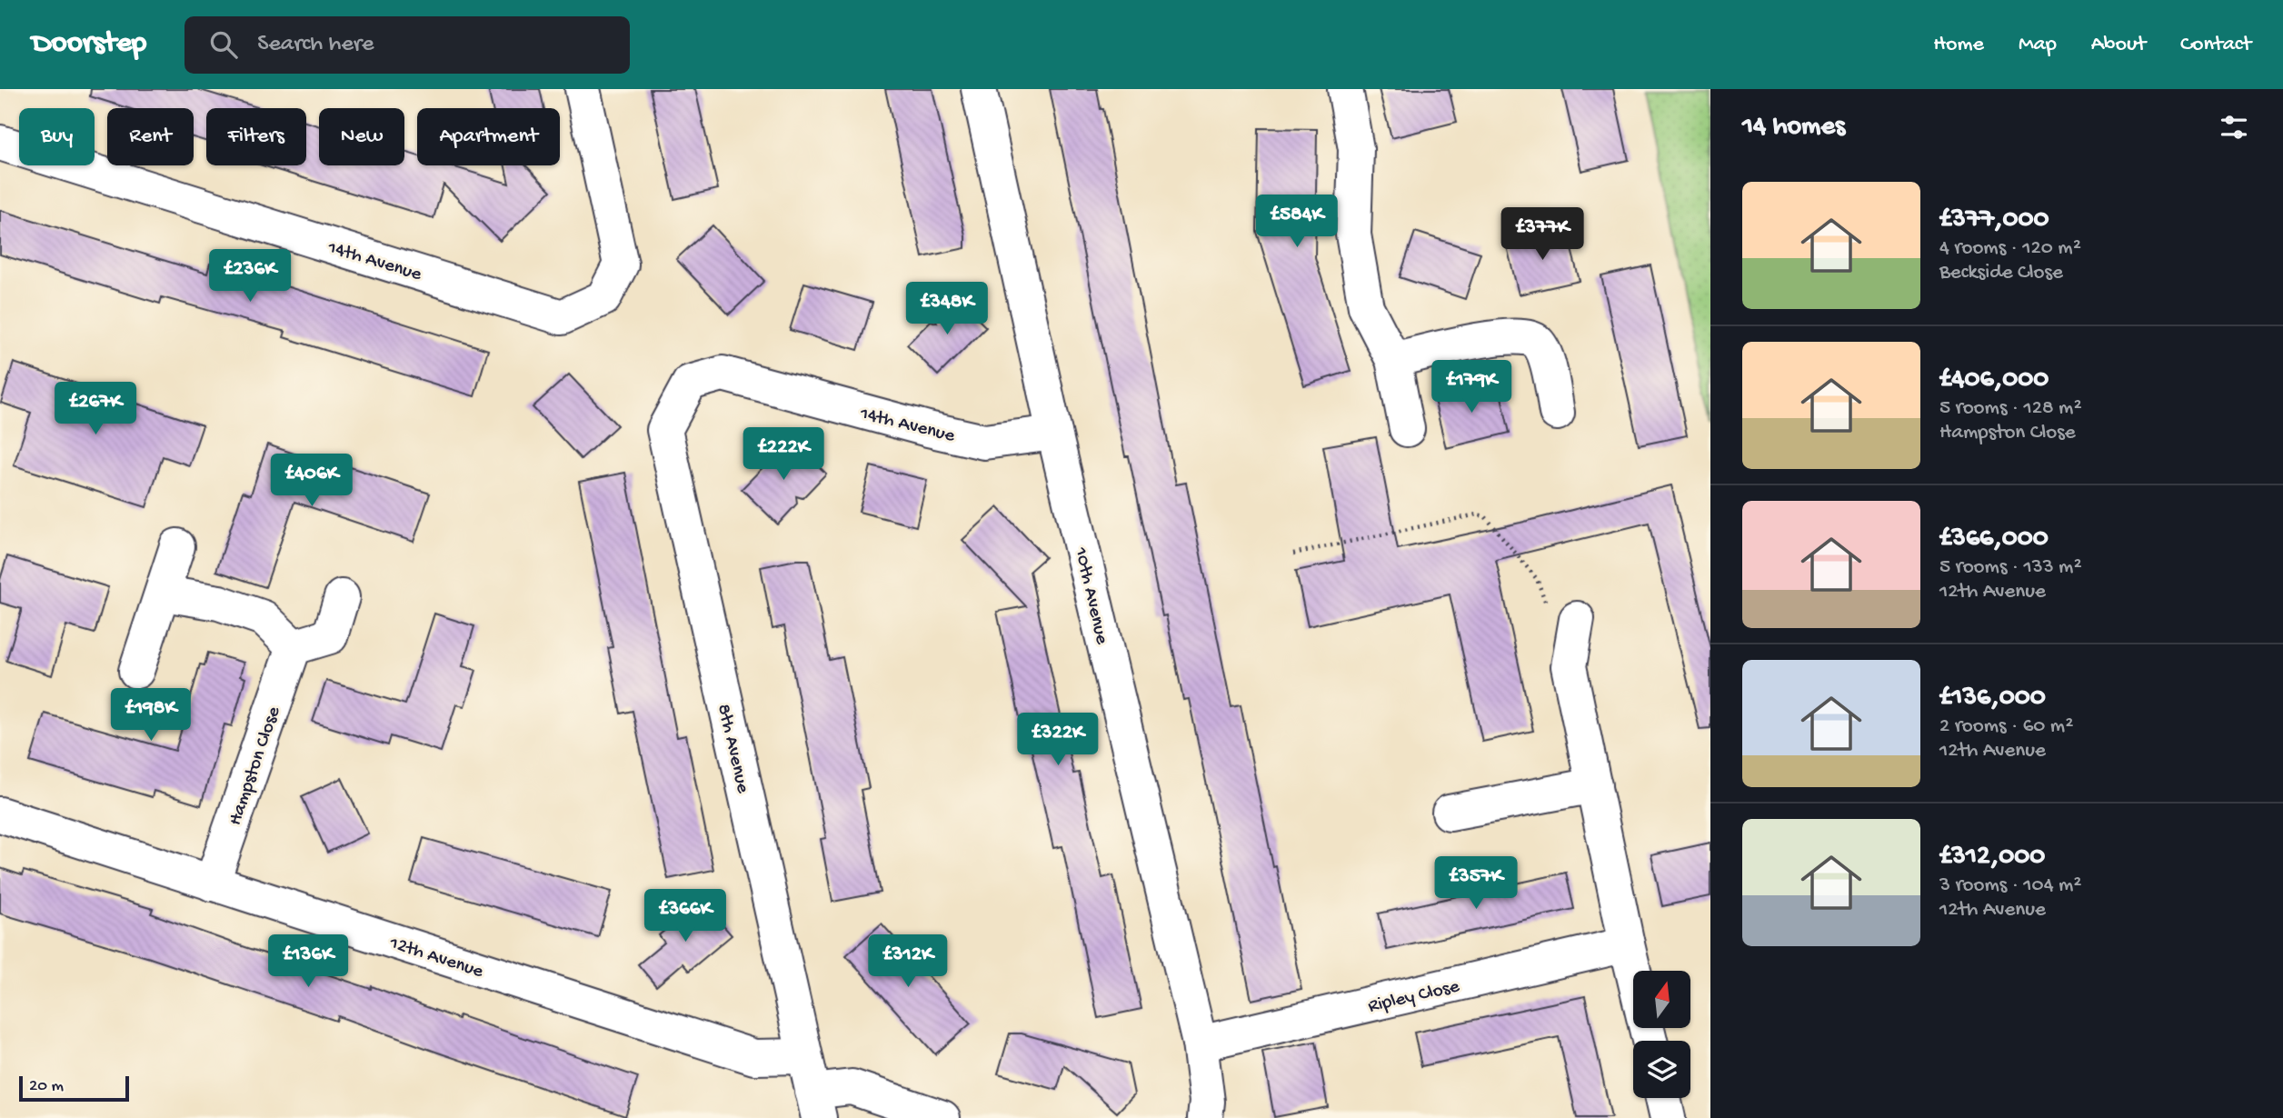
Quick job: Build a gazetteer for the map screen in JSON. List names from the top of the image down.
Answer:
{
  "streets": {
    "street": [
      "14th Avenue",
      "10th Avenue",
      "8th Avenue",
      "Hampston Close",
      "12th Avenue",
      "Ripley Close"
    ]
  },
  "crossings": [
    ["14th Avenue", "10th Avenue"],
    ["14th Avenue", "8th Avenue"],
    ["10th Avenue", "Ripley Close"],
    ["8th Avenue", "12th Avenue"],
    ["Hampston Close", "12th Avenue"]
  ],
  "scale_bar": "20 m",
  "north": "top",
  "page": {
    "header": "Doorstep",
    "search": "Search here",
    "nav": [
      "Home",
      "Map",
      "About",
      "Contact"
    ],
    "heading": "14 homes",
    "chip": [
      "Buy",
      "Rent",
      "Filters",
      "New",
      "Apartment"
    ],
    "list": [
      {
        "name": "£377,000",
        "note": "4 rooms · 120 m² · Beckside Close"
      },
      {
        "name": "£406,000",
        "note": "5 rooms · 128 m² · Hampston Close"
      },
      {
        "name": "£366,000",
        "note": "5 rooms · 133 m² · 12th Avenue"
      },
      {
        "name": "£136,000",
        "note": "2 rooms · 60 m² · 12th Avenue"
      },
      {
        "name": "£312,000",
        "note": "3 rooms · 104 m² · 12th Avenue"
      }
    ],
    "price": [
      "£584K",
      "£377K",
      "£236K",
      "£348K",
      "£179K",
      "£267K",
      "£222K",
      "£406K",
      "£198K",
      "£322K",
      "£357K",
      "£366K",
      "£136K",
      "£312K"
    ],
    "scale": "20 m"
  }
}
